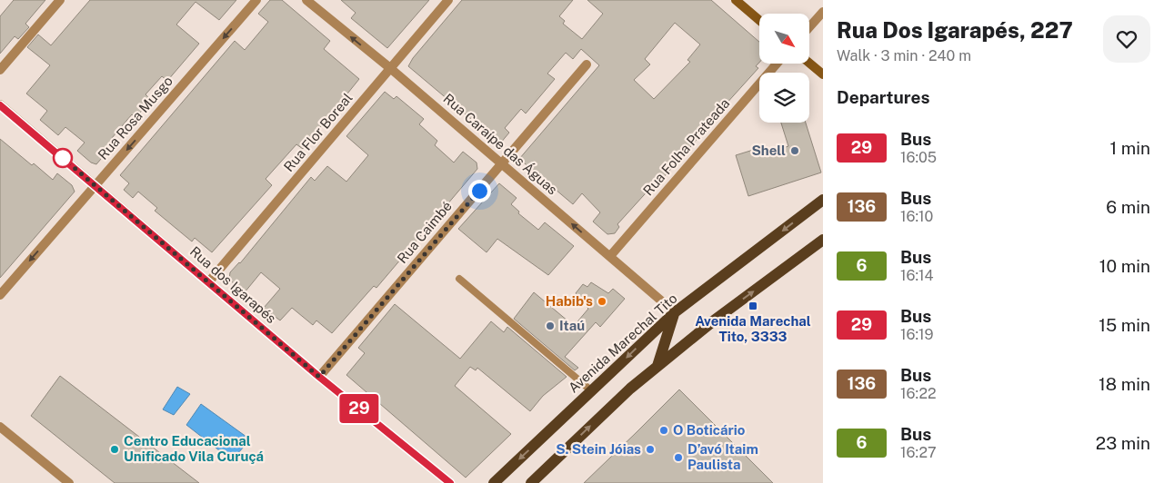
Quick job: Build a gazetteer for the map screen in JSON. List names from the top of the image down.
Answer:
{
  "streets": {
    "main road": ["Avenida Marechal Tito"],
    "street": [
      "Rua Rosa Musgo",
      "Rua Flor Boreal",
      "Rua Caraípe das Águas",
      "Rua Folha Prateada",
      "Rua Caimbé",
      "Rua dos Igarapés"
    ]
  },
  "crossings": [
    ["Rua Rosa Musgo", "Rua dos Igarapés"],
    ["Rua Flor Boreal", "Rua Caraípe das Águas"],
    ["Rua Flor Boreal", "Rua dos Igarapés"],
    ["Rua Caraípe das Águas", "Rua Folha Prateada"],
    ["Rua Caraípe das Águas", "Rua Caimbé"],
    ["Rua Caraípe das Águas", "Avenida Marechal Tito"],
    ["Rua Caimbé", "Rua dos Igarapés"]
  ],
  "one_way": ["Rua Rosa Musgo", "Rua Caraípe das Águas"],
  "places": {
    "other": [
      "Shell",
      "Habib's",
      "Itaú",
      "O Boticário",
      "Centro Educacional Unificado Vila Curuçá",
      "S. Stein Jóias",
      "D’avó Itaim Paulista"
    ],
    "transit": ["Avenida Marechal Tito, 3333"]
  },
  "lines": ["bus line 29"],
  "north": "bottom right",
  "page": {
    "on_map": "29",
    "heading": [
      ["Rua Dos Igarapés, 227", "Walk · 3 min · 240 m"],
      "Departures"
    ],
    "list": [
      {
        "mark": "29",
        "name": "Bus",
        "note": "16:05",
        "value": "1 min"
      },
      {
        "mark": "136",
        "name": "Bus",
        "note": "16:10",
        "value": "6 min"
      },
      {
        "mark": "6",
        "name": "Bus",
        "note": "16:14",
        "value": "10 min"
      },
      {
        "mark": "29",
        "name": "Bus",
        "note": "16:19",
        "value": "15 min"
      },
      {
        "mark": "136",
        "name": "Bus",
        "note": "16:22",
        "value": "18 min"
      },
      {
        "mark": "6",
        "name": "Bus",
        "note": "16:27",
        "value": "23 min"
      }
    ]
  }
}
